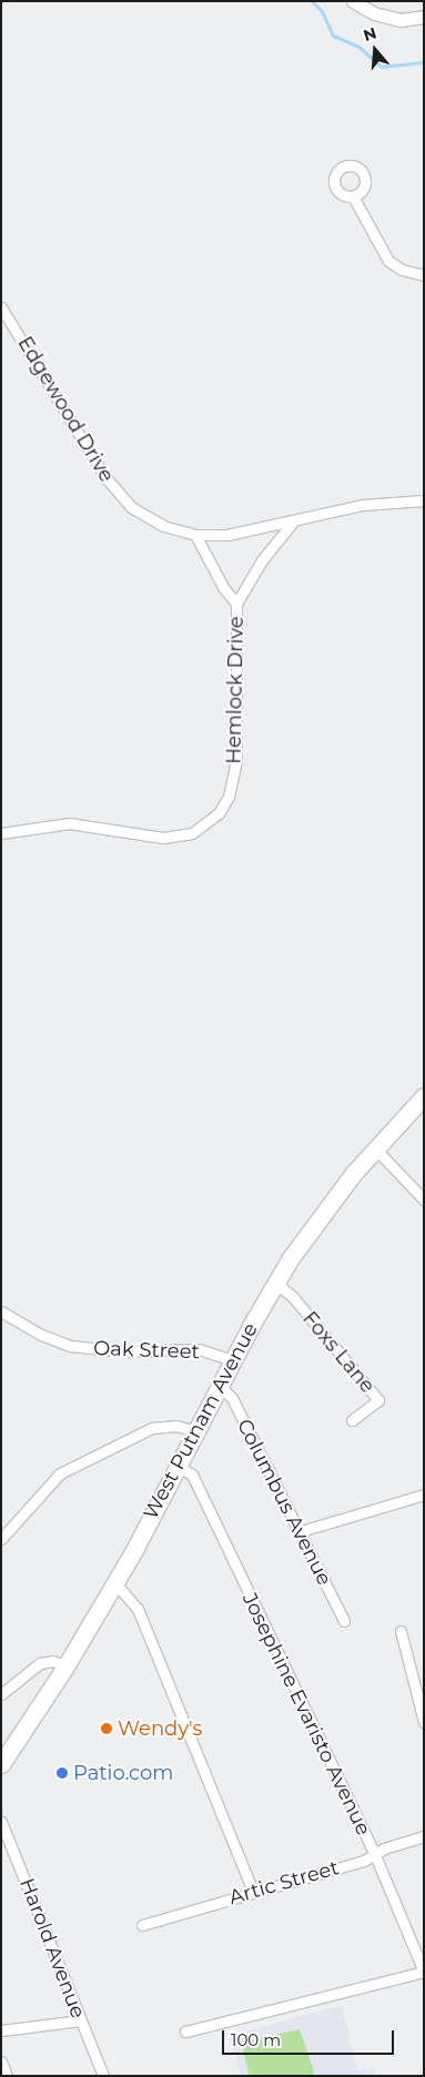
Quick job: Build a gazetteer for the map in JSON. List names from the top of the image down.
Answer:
{
  "streets": {
    "main road": ["West Putnam Avenue"],
    "street": [
      "Edgewood Drive",
      "Hemlock Drive",
      "Oak Street",
      "Foxs Lane",
      "Columbus Avenue",
      "Josephine Evaristo Avenue",
      "Artic Street",
      "Harold Avenue"
    ]
  },
  "crossings": [
    ["Edgewood Drive", "Hemlock Drive"],
    ["Oak Street", "West Putnam Avenue"],
    ["Foxs Lane", "West Putnam Avenue"],
    ["West Putnam Avenue", "Columbus Avenue"],
    ["West Putnam Avenue", "Josephine Evaristo Avenue"],
    ["Josephine Evaristo Avenue", "Artic Street"]
  ],
  "places": ["Wendy's", "Patio.com"],
  "scale_bar": "100 m",
  "north": "top"
}
